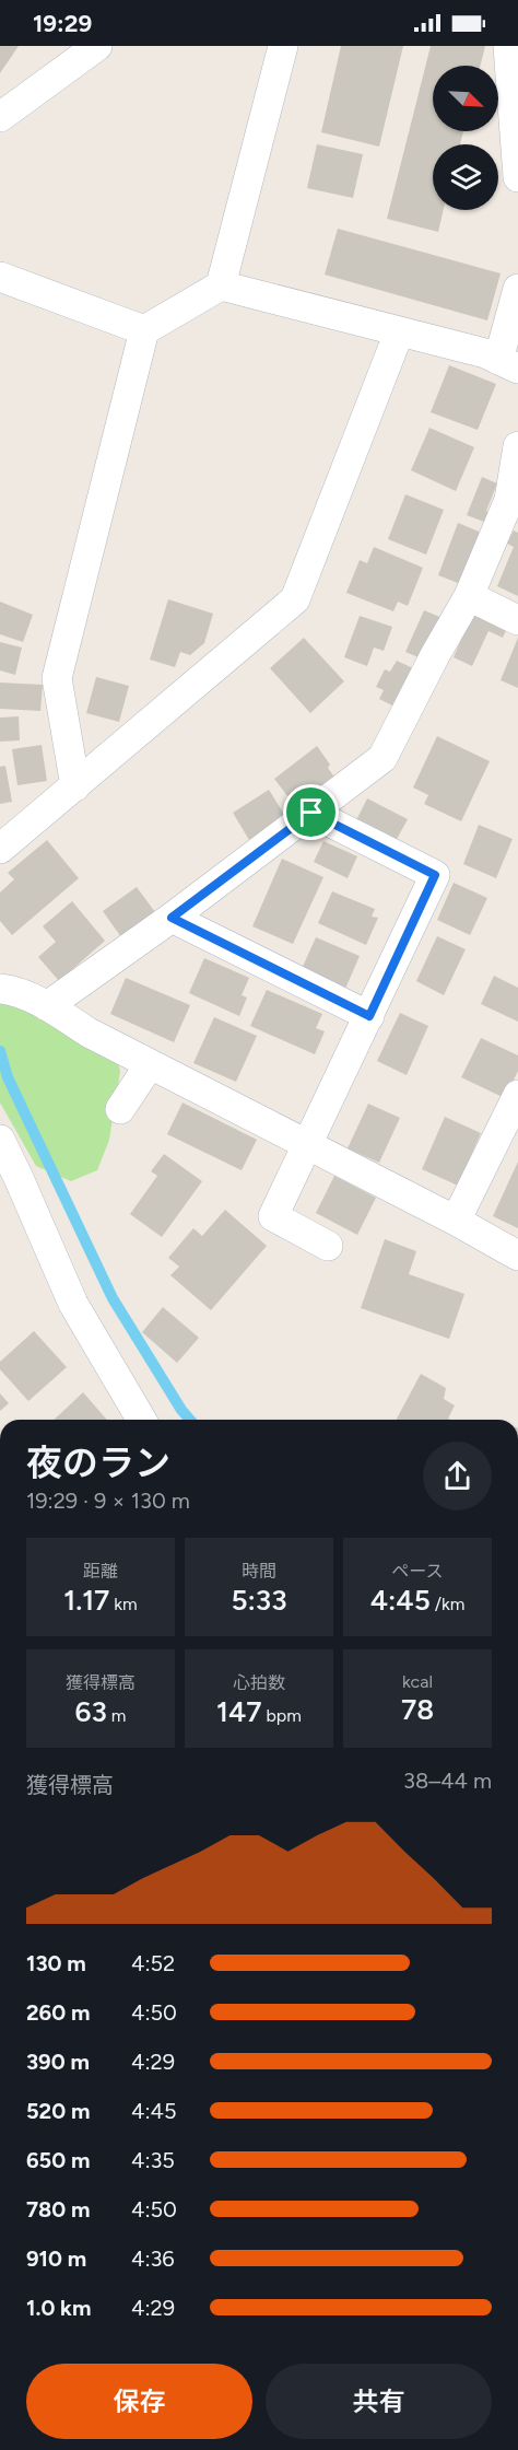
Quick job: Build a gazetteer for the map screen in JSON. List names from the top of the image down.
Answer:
{
  "north": "bottom right",
  "page": {
    "status": "19:29",
    "heading": ["夜のラン", "19:29 · 9 × 130 m"],
    "stats": [
      ["距離", "1.17 km"],
      ["時間", "5:33"],
      ["ペース", "4:45 /km"],
      ["獲得標高", "63 m"],
      ["心拍数", "147 bpm"],
      ["kcal", "78"]
    ],
    "chart": ["獲得標高", "38–44 m"],
    "list": [
      {
        "name": "130 m",
        "note": "4:52"
      },
      {
        "name": "260 m",
        "note": "4:50"
      },
      {
        "name": "390 m",
        "note": "4:29"
      },
      {
        "name": "520 m",
        "note": "4:45"
      },
      {
        "name": "650 m",
        "note": "4:35"
      },
      {
        "name": "780 m",
        "note": "4:50"
      },
      {
        "name": "910 m",
        "note": "4:36"
      },
      {
        "name": "1.0 km",
        "note": "4:29"
      }
    ],
    "buttons": ["保存", "共有"]
  }
}
